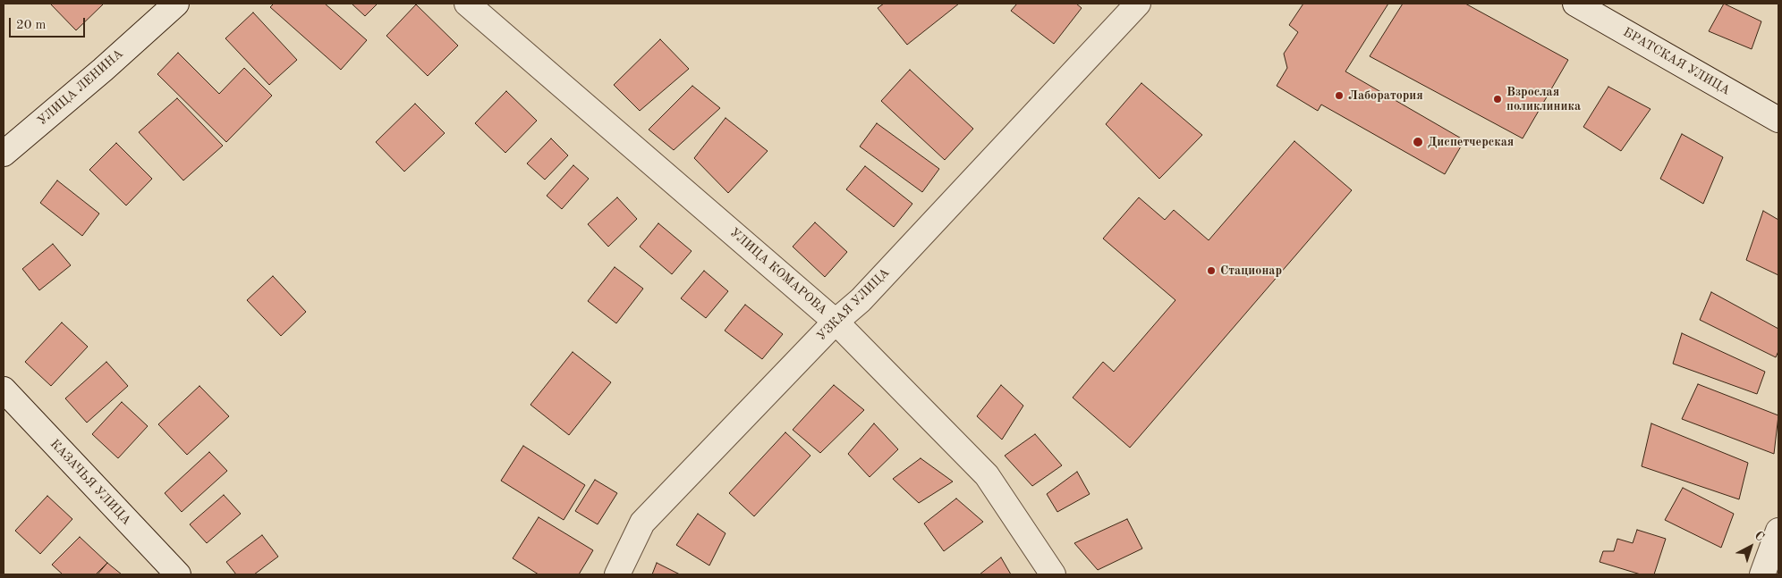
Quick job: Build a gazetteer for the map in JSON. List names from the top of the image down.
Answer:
{
  "streets": {
    "street": [
      "БРАТСКАЯ УЛИЦА",
      "УЛИЦА ЛЕНИНА",
      "УЛИЦА КОМАРОВА",
      "УЗКАЯ УЛИЦА",
      "КАЗАЧЬЯ УЛИЦА"
    ]
  },
  "crossings": [
    ["УЛИЦА КОМАРОВА", "УЗКАЯ УЛИЦА"]
  ],
  "places": [
    "Лаборатория",
    "Взрослая поликлиника",
    "Диспетчерская",
    "Стационар"
  ],
  "scale_bar": "20 m",
  "north": "top right"
}
